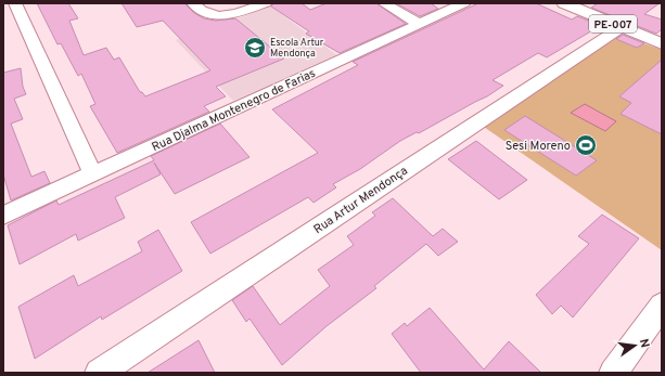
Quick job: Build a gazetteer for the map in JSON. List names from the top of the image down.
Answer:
{
  "streets": {
    "main road": ["PE-007"],
    "street": ["Rua Djalma Montenegro de Farias", "Rua Artur Mendonça"]
  },
  "crossings": [
    ["PE-007", "Rua Artur Mendonça"]
  ],
  "places": {
    "school or university": ["Escola Artur Mendonça"],
    "sports": ["Sesi Moreno"]
  },
  "north": "right"
}
